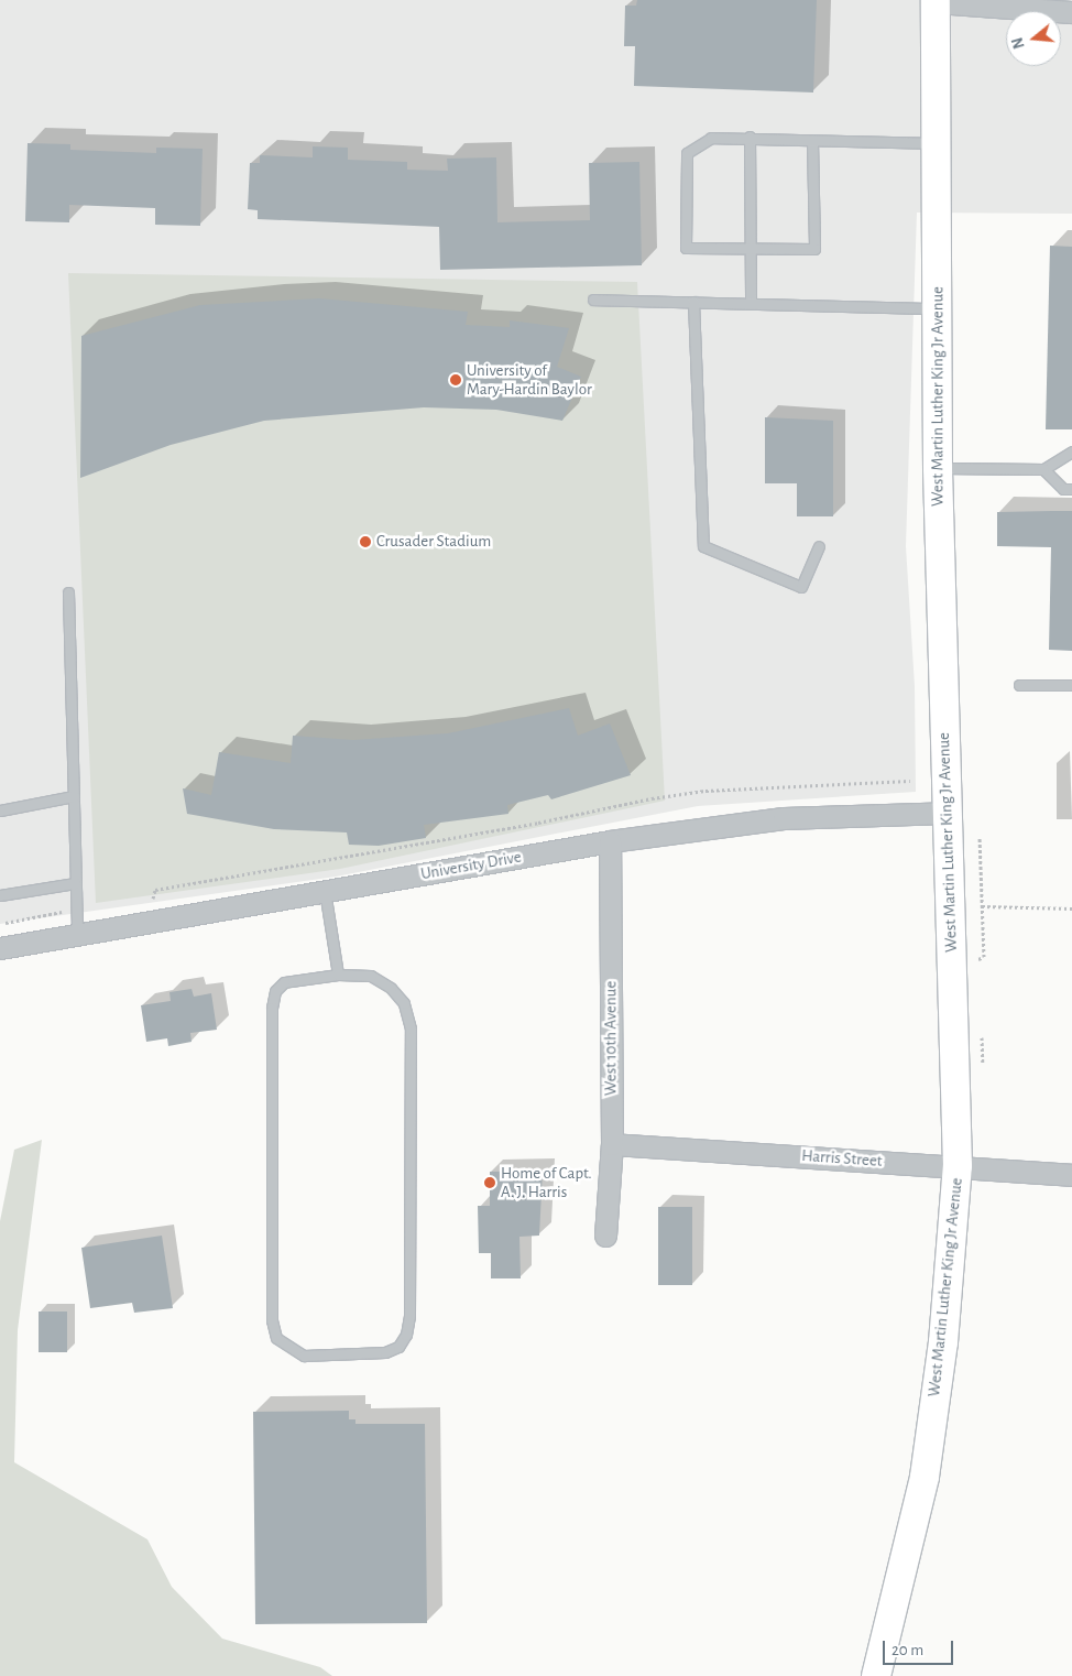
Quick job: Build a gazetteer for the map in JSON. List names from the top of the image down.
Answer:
{
  "streets": {
    "street": [
      "West Martin Luther King Jr Avenue",
      "University Drive",
      "West 10th Avenue",
      "Harris Street"
    ]
  },
  "crossings": [
    ["West Martin Luther King Jr Avenue", "University Drive"],
    ["West Martin Luther King Jr Avenue", "Harris Street"],
    ["University Drive", "West 10th Avenue"],
    ["West 10th Avenue", "Harris Street"]
  ],
  "places": ["University of Mary-Hardin Baylor", "Crusader Stadium", "Home of Capt. A. J. Harris"],
  "scale_bar": "20 m",
  "north": "left"
}
